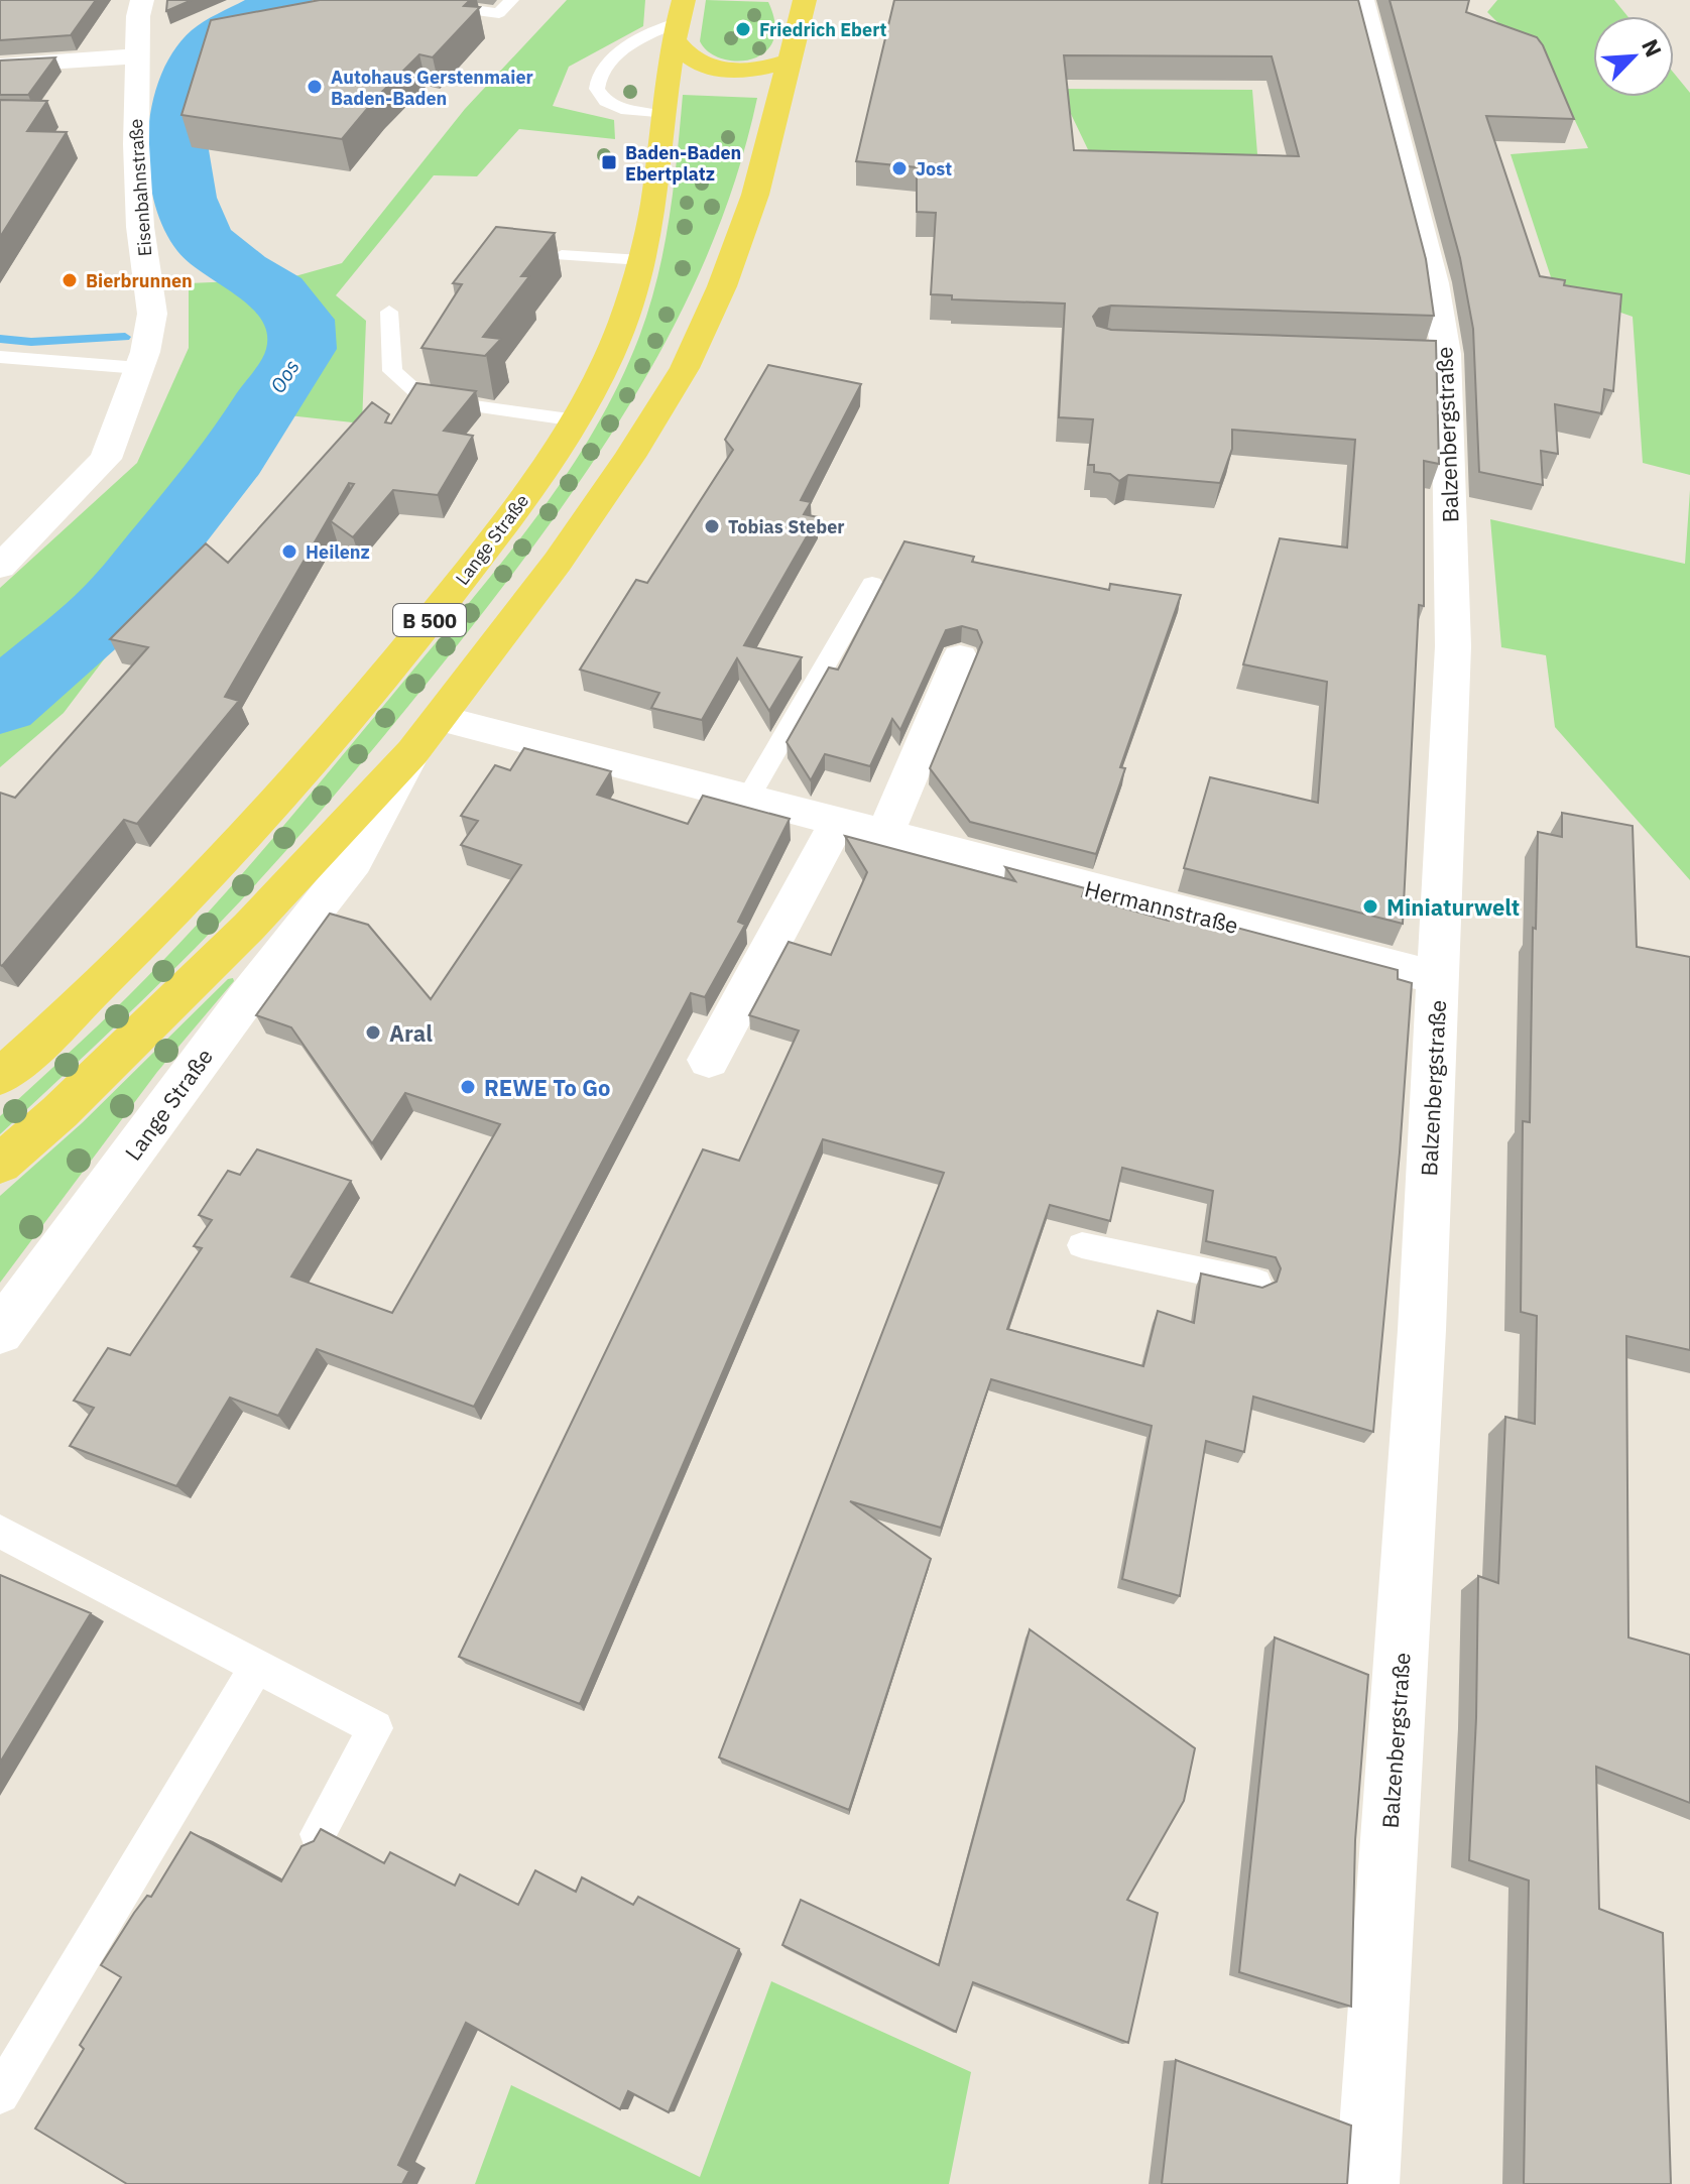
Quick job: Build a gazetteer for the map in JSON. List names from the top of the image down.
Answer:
{
  "streets": {
    "main road": ["Lange Straße", "B 500"],
    "street": ["Eisenbahnstraße", "Balzenbergstraße", "Hermannstraße"]
  },
  "crossings": [
    ["Balzenbergstraße", "Hermannstraße"],
    ["Lange Straße", "Hermannstraße"]
  ],
  "water": ["Oos"],
  "places": {
    "other": [
      "Friedrich Ebert",
      "Autohaus Gerstenmaier Baden-Baden",
      "Jost",
      "Bierbrunnen",
      "Tobias Steber",
      "Heilenz",
      "Miniaturwelt",
      "Aral",
      "REWE To Go"
    ],
    "transit": ["Baden-Baden Ebertplatz"]
  },
  "north": "top right"
}
